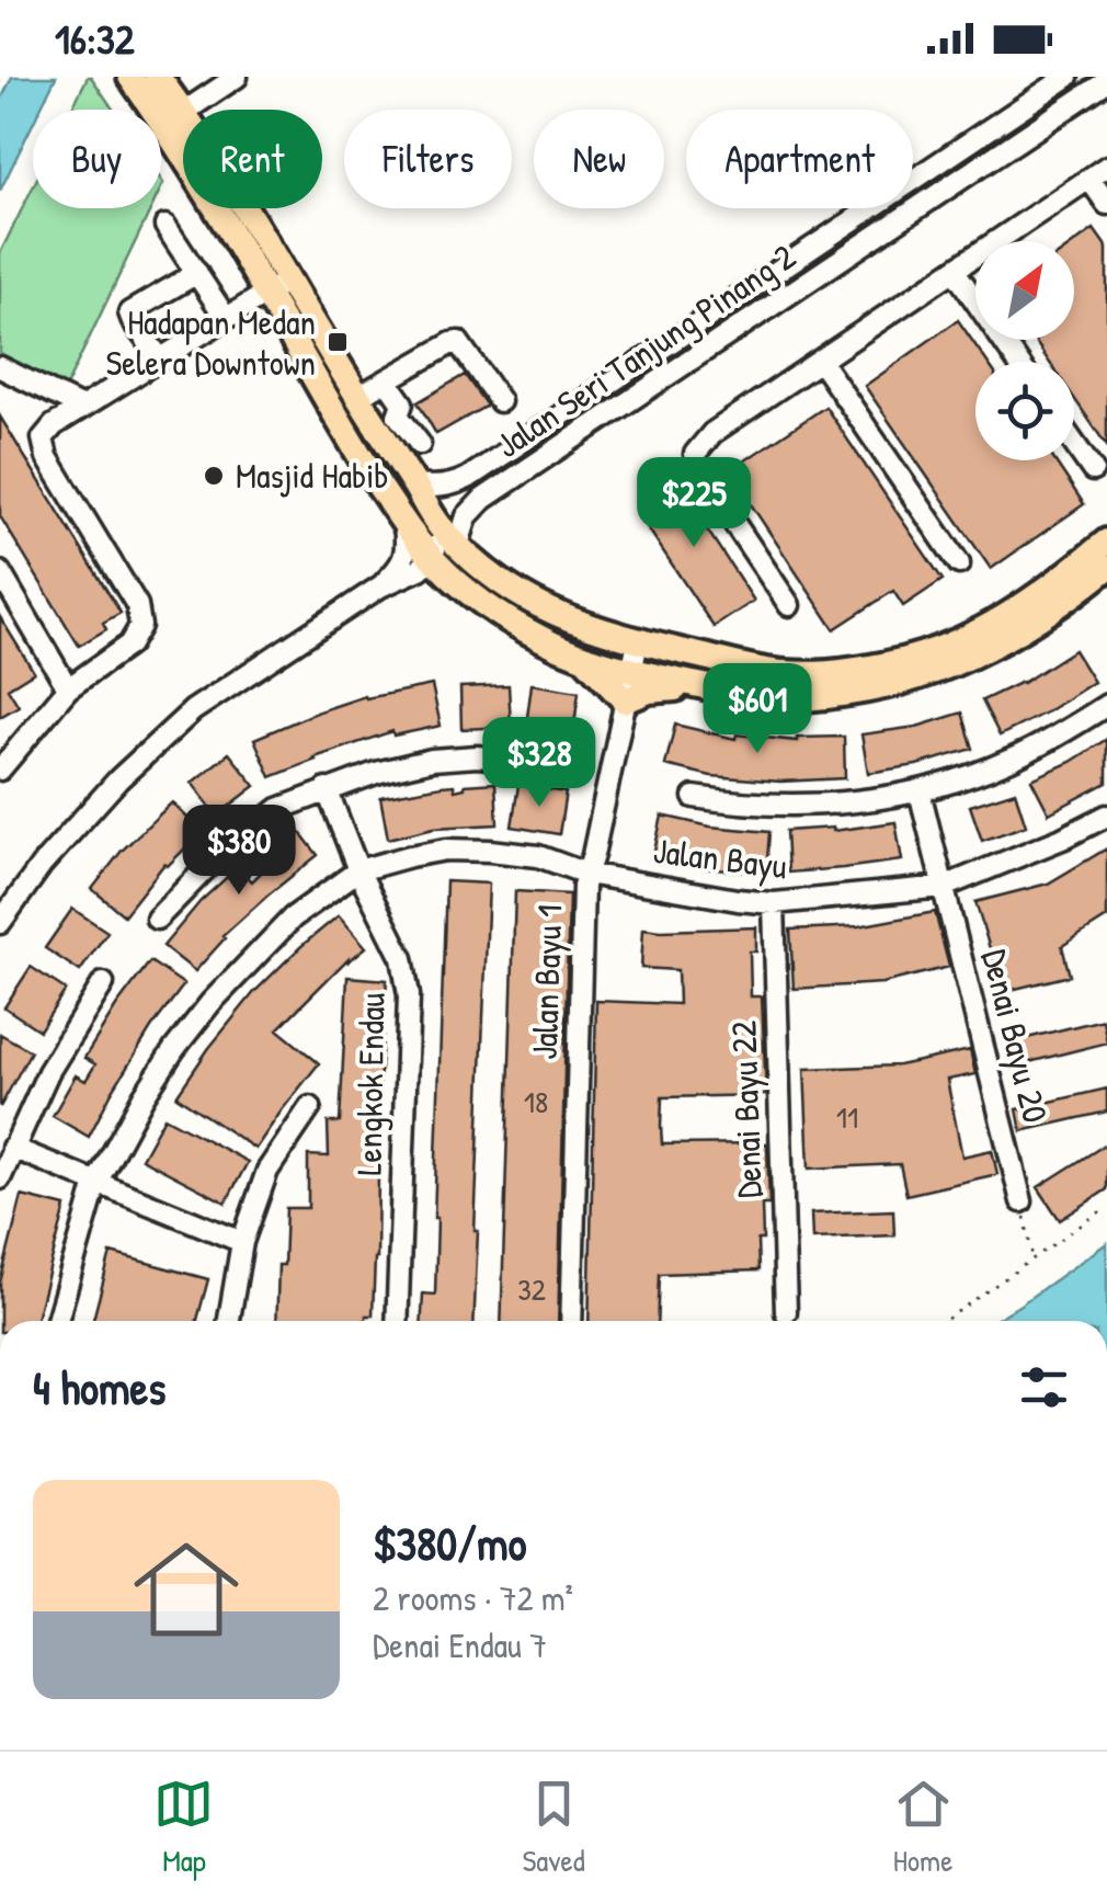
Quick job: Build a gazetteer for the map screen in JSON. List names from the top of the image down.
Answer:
{
  "streets": {
    "street": [
      "Jalan Seri Tanjung Pinang 2",
      "Jalan Bayu",
      "Jalan Bayu 1",
      "Denai Bayu 20",
      "Lengkok Endau",
      "Denai Bayu 22"
    ]
  },
  "crossings": [
    ["Jalan Bayu", "Jalan Bayu 1"],
    ["Jalan Bayu", "Denai Bayu 20"],
    ["Jalan Bayu", "Lengkok Endau"],
    ["Jalan Bayu", "Denai Bayu 22"]
  ],
  "places": {
    "transit": ["Hadapan Medan Selera Downtown"],
    "other": ["Masjid Habib"]
  },
  "house_numbers": ["18", "11", "32"],
  "north": "top right",
  "page": {
    "status": "16:32",
    "chip": [
      "Buy",
      "Rent",
      "Filters",
      "New",
      "Apartment"
    ],
    "price": [
      "$225",
      "$601",
      "$328",
      "$380"
    ],
    "heading": "4 homes",
    "list": [
      {
        "name": "$380/mo",
        "note": "2 rooms · 72 m² · Denai Endau 7"
      }
    ],
    "tabs": ["Map", "Saved", "Home"]
  }
}
